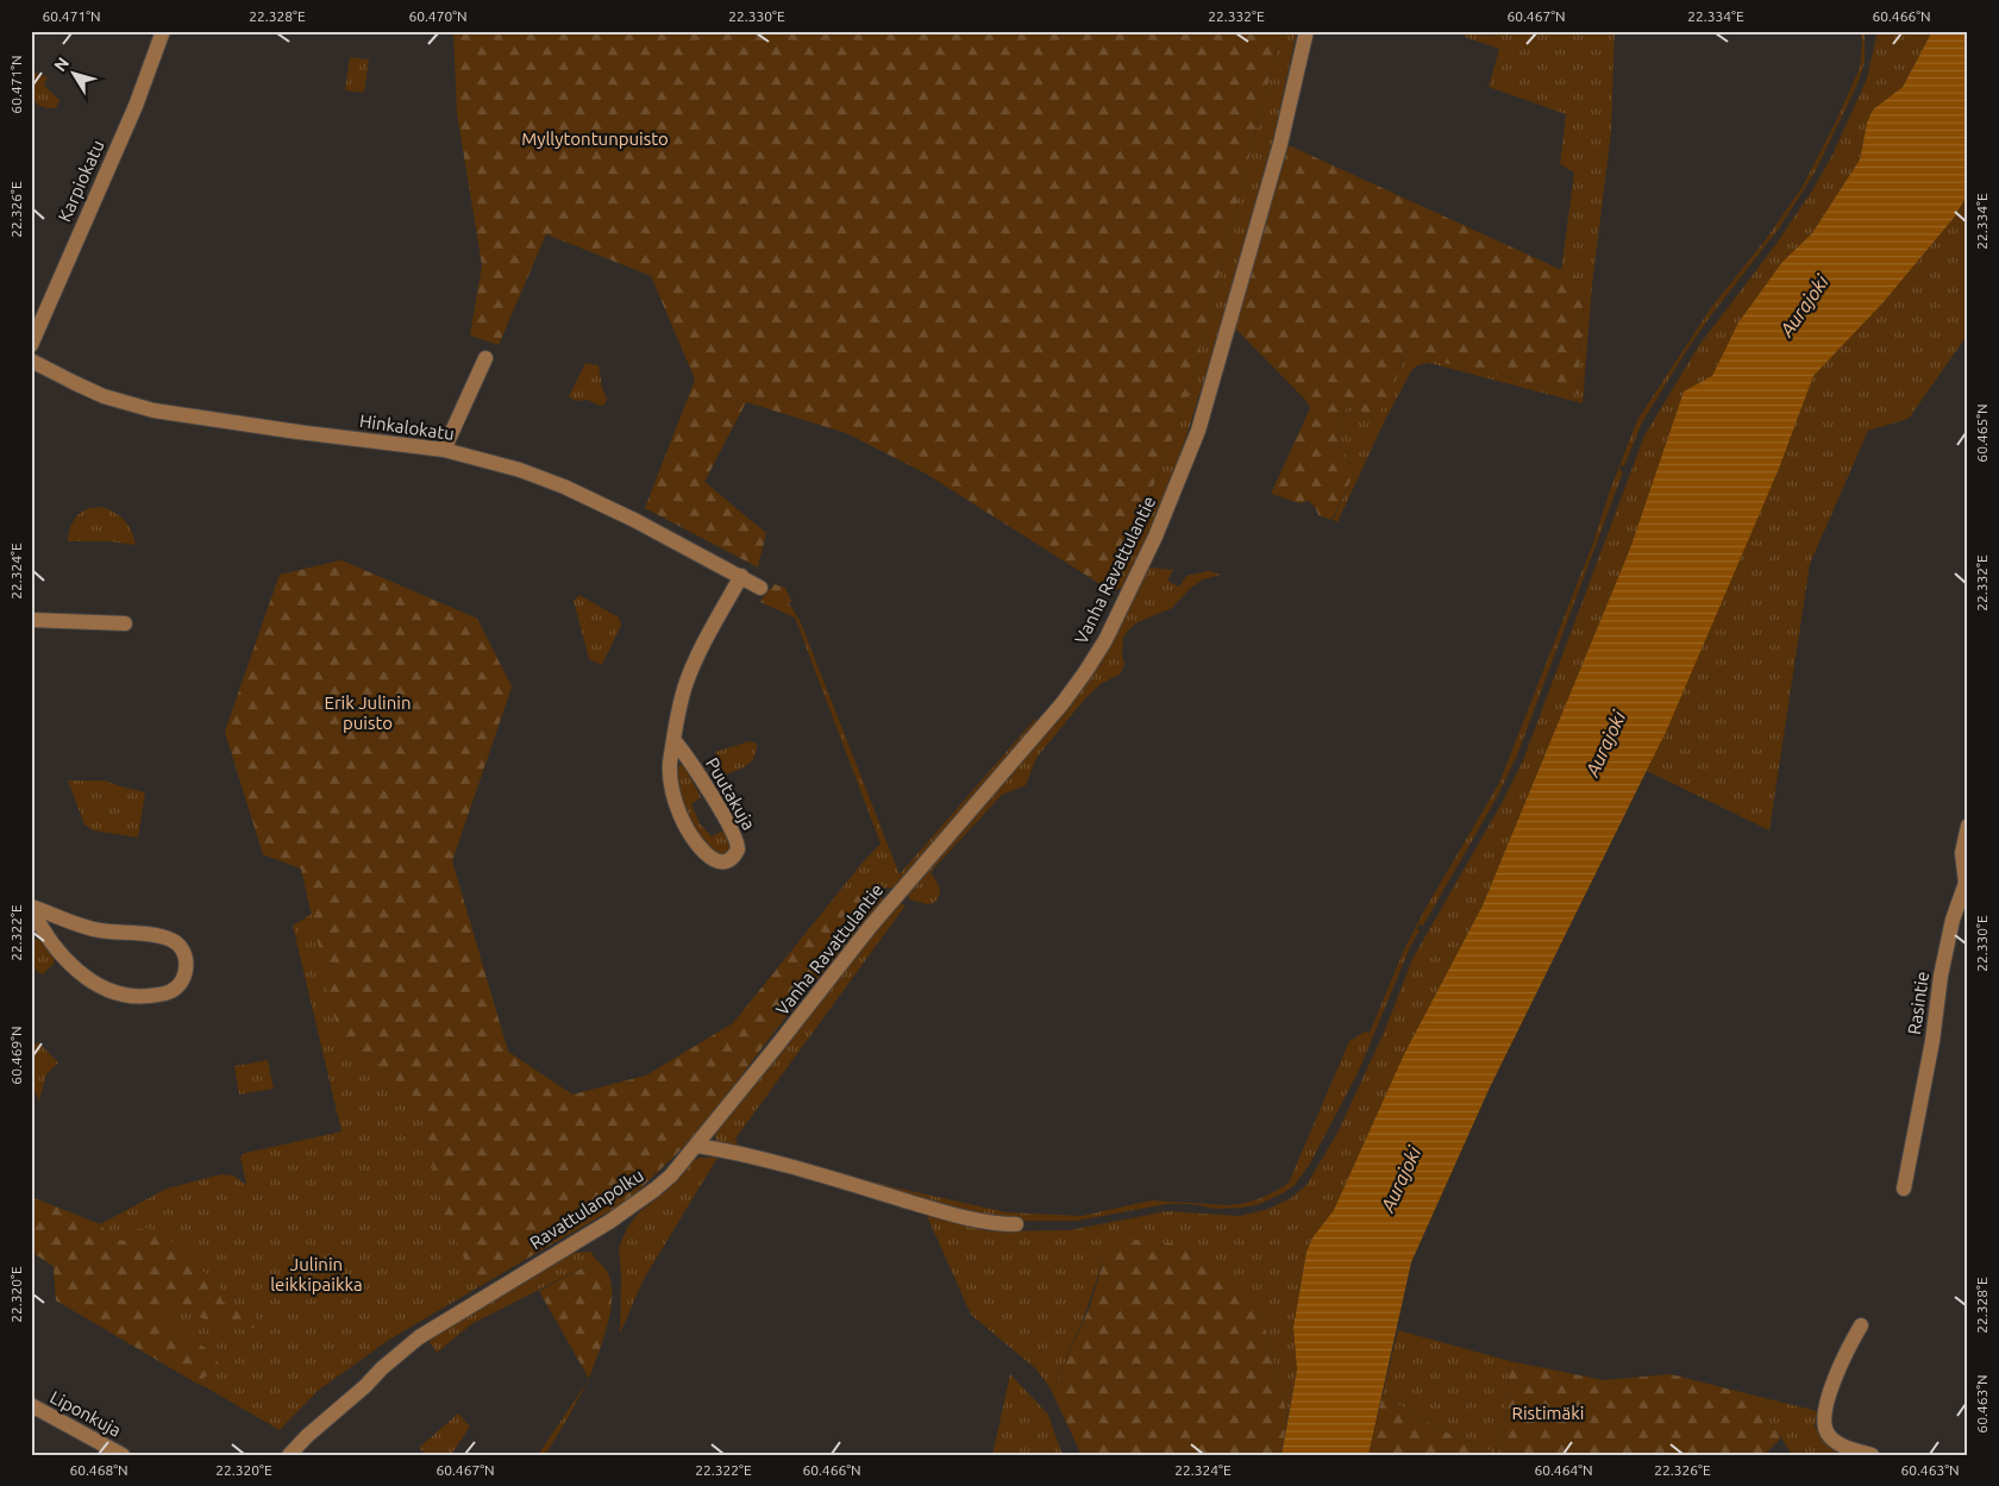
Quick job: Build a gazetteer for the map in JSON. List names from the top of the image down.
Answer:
{
  "streets": {
    "street": [
      "Karpiokatu",
      "Hinkalokatu",
      "Vanha Ravattulantie",
      "Puutakuja",
      "Rasintie",
      "Ravattulanpolku",
      "Liponkuja"
    ]
  },
  "crossings": [
    ["Hinkalokatu", "Puutakuja"],
    ["Vanha Ravattulantie", "Ravattulanpolku"]
  ],
  "water": ["Aurajoki"],
  "parks": [
    "Myllytontunpuisto",
    "Erik Julinin puisto",
    "Julinin leikkipaikka",
    "Ristimäki"
  ],
  "north": "top left",
  "coordinates": [
    "60.471°N",
    "22.328°E",
    "60.470°N",
    "22.330°E",
    "22.332°E",
    "60.467°N",
    "22.334°E",
    "60.466°N",
    "22.326°E",
    "60.465°N",
    "22.324°E",
    "22.322°E",
    "60.469°N",
    "22.320°E",
    "60.463°N",
    "60.468°N",
    "60.464°N"
  ]
}
